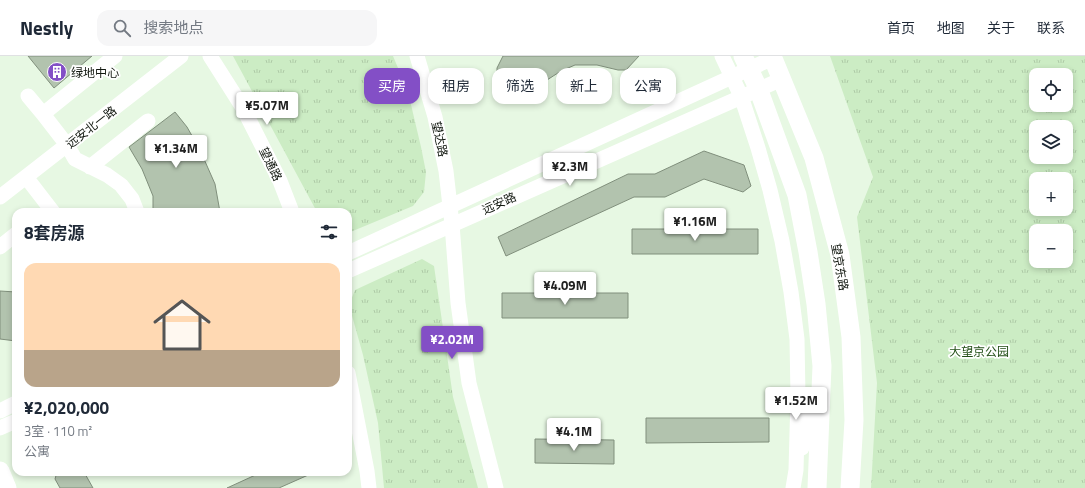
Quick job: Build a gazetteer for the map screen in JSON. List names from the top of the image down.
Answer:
{
  "streets": {
    "main road": ["望京东路"],
    "street": [
      "远安北一路",
      "望达路",
      "望通路",
      "远安路"
    ]
  },
  "crossings": [
    ["望达路", "远安路"],
    ["远安路", "望京东路"]
  ],
  "parks": ["大望京公园"],
  "places": {
    "building": ["绿地中心"]
  },
  "page": {
    "header": "Nestly",
    "search": "搜索地点",
    "nav": [
      "首页",
      "地图",
      "关于",
      "联系"
    ],
    "map_buttons": ["+", "−"],
    "chip": [
      "买房",
      "租房",
      "筛选",
      "新上",
      "公寓"
    ],
    "price": [
      "¥5.07M",
      "¥1.34M",
      "¥2.3M",
      "¥1.16M",
      "¥4.09M",
      "¥2.02M",
      "¥1.52M",
      "¥4.1M"
    ],
    "heading": "8套房源",
    "list": [
      {
        "name": "¥2,020,000",
        "note": "3室 · 110 m² · 公寓"
      }
    ]
  }
}
